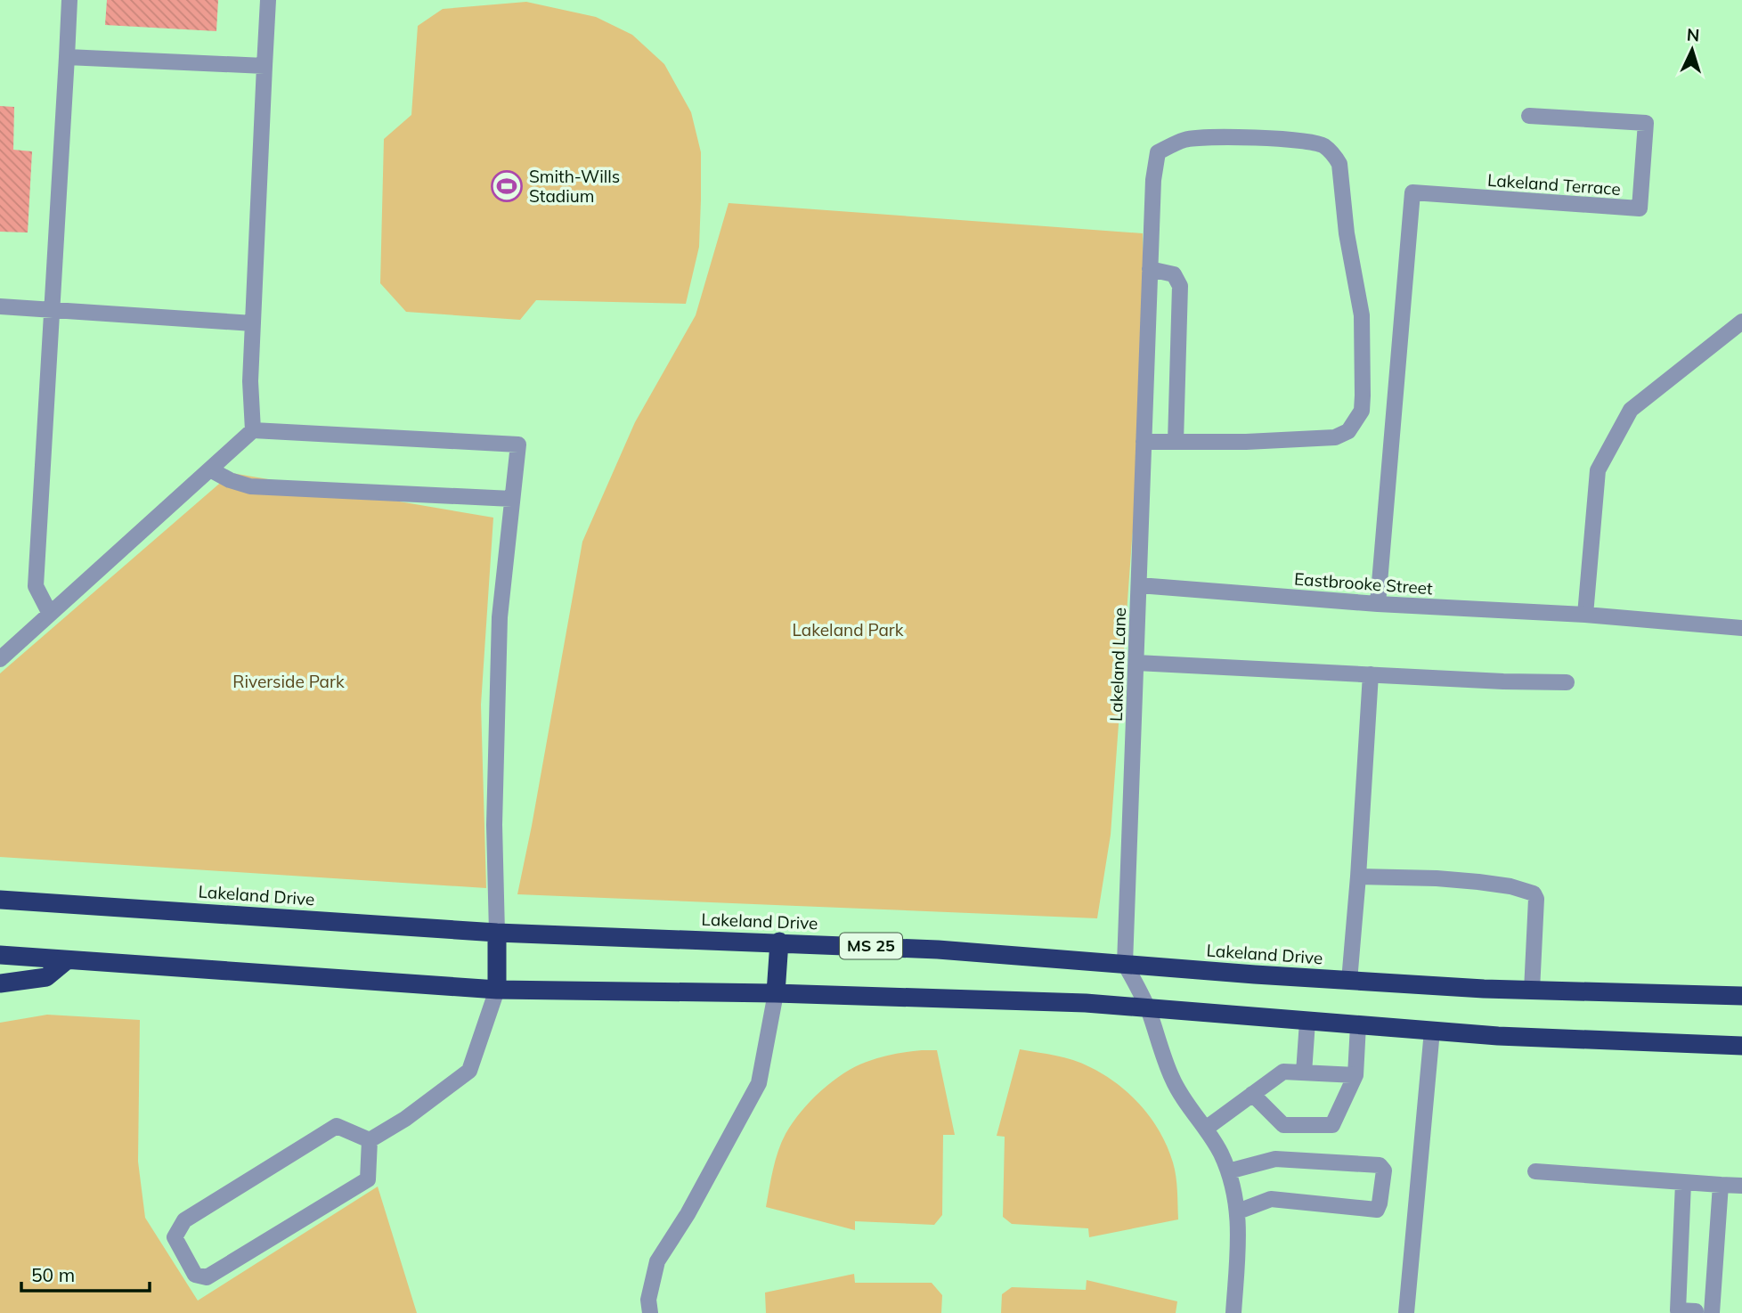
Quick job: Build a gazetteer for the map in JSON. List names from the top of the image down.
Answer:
{
  "streets": {
    "highway": ["Lakeland Drive", "MS 25"],
    "street": ["Lakeland Terrace", "Eastbrooke Street", "Lakeland Lane"]
  },
  "crossings": [
    ["Lakeland Terrace", "Eastbrooke Street"],
    ["Eastbrooke Street", "Lakeland Lane"],
    ["Lakeland Lane", "Lakeland Drive"]
  ],
  "parks": ["Lakeland Park", "Riverside Park"],
  "places": {
    "sports": ["Smith-Wills Stadium"]
  },
  "scale_bar": "50 m",
  "north": "top"
}
